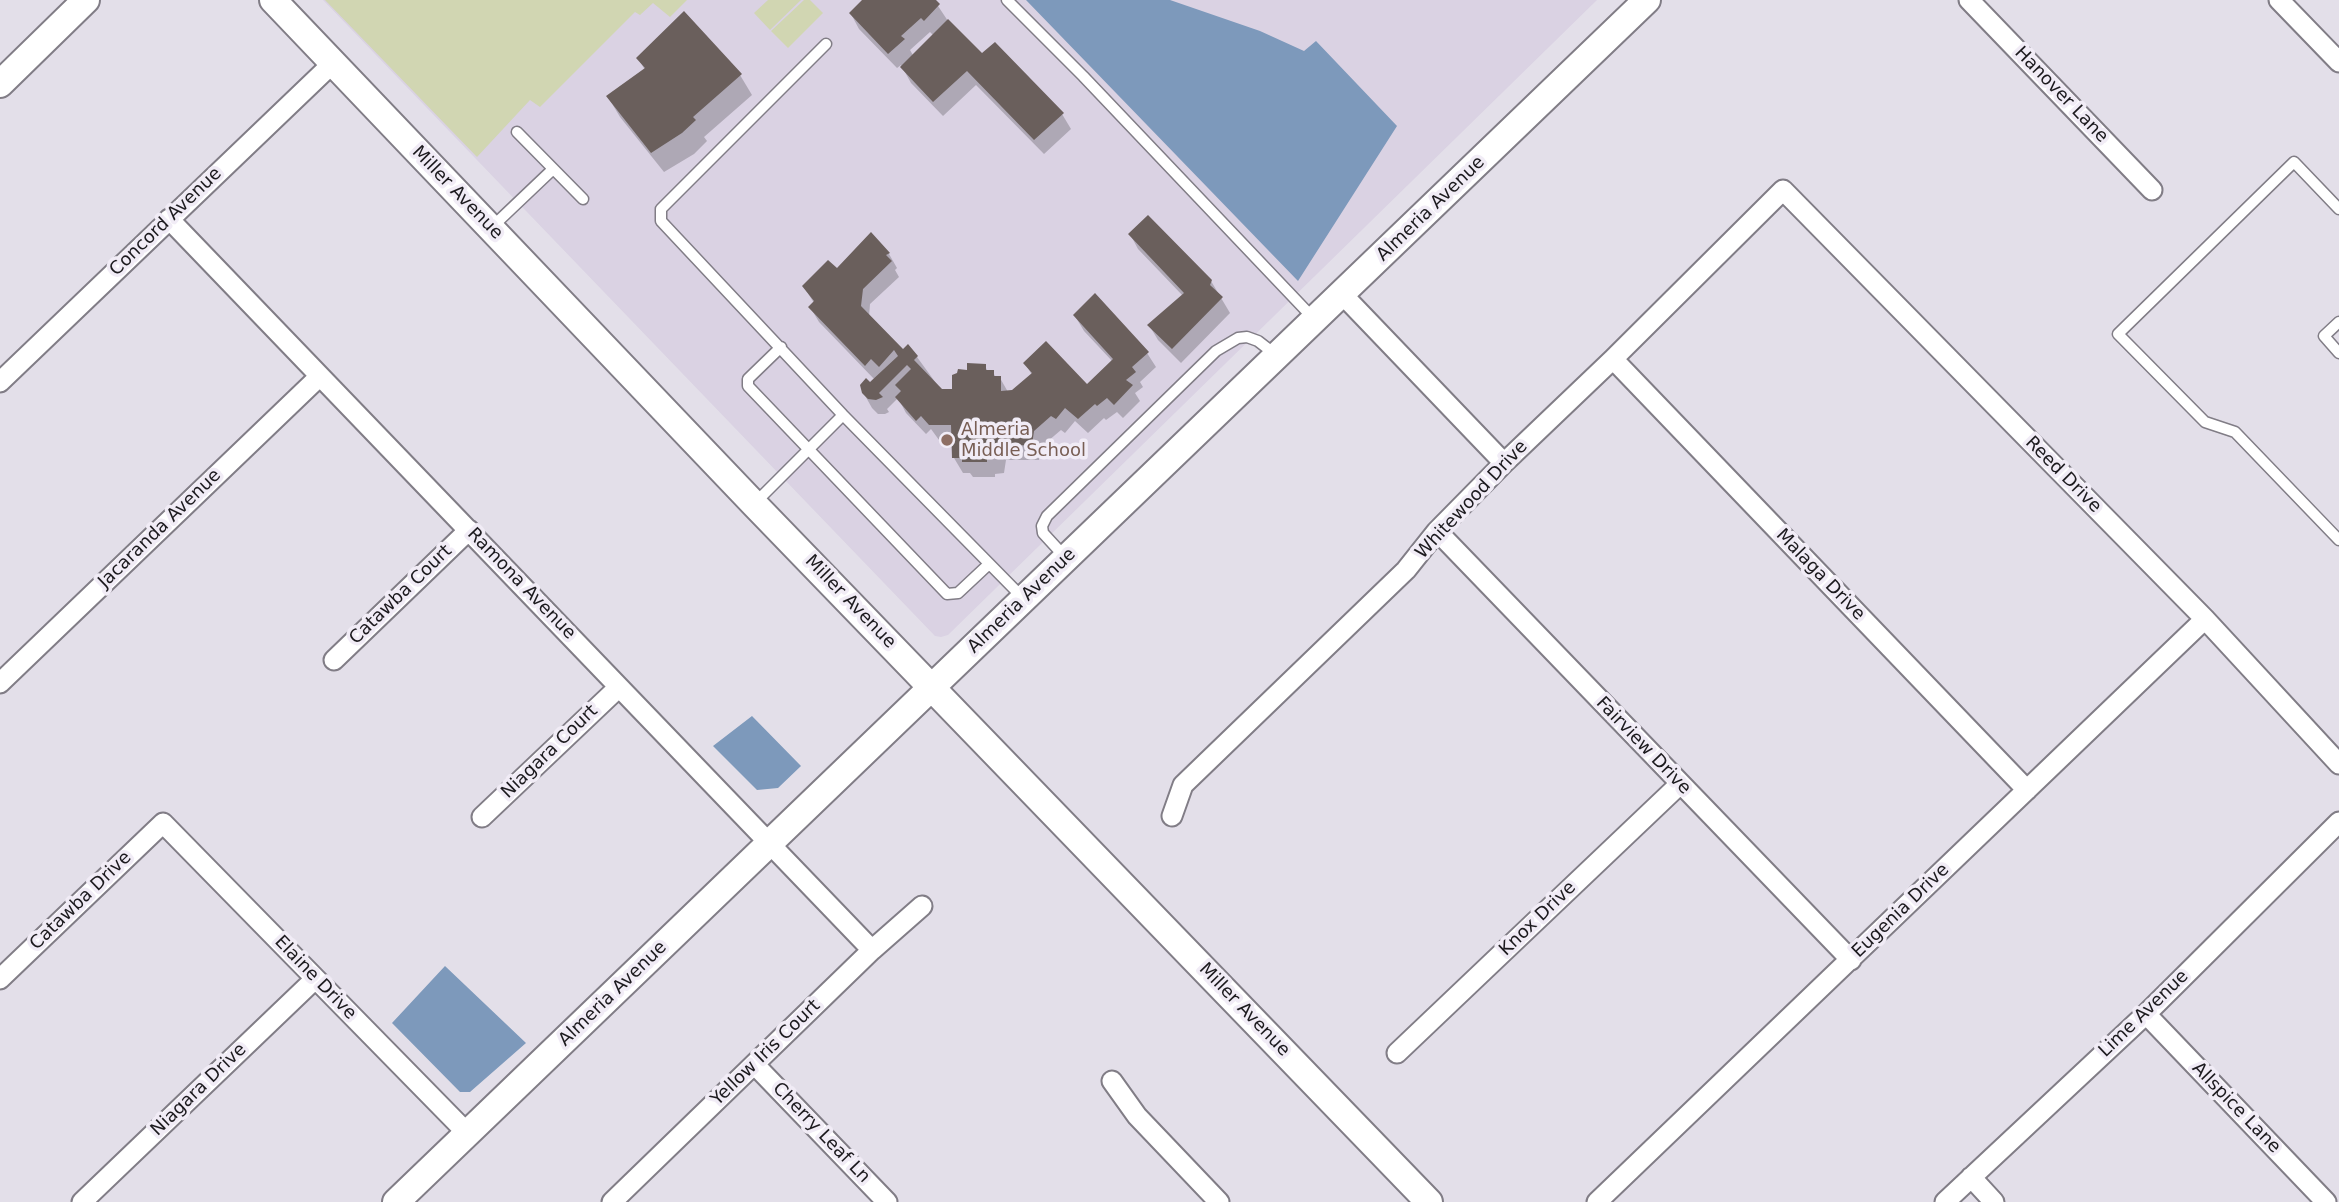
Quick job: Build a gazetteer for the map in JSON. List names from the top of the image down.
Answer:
{
  "streets": {
    "street": [
      "Hanover Lane",
      "Miller Avenue",
      "Almeria Avenue",
      "Concord Avenue",
      "Reed Drive",
      "Whitewood Drive",
      "Jacaranda Avenue",
      "Malaga Drive",
      "Ramona Avenue",
      "Catawba Court",
      "Fairview Drive",
      "Niagara Court",
      "Catawba Drive",
      "Eugenia Drive",
      "Knox Drive",
      "Elaine Drive",
      "Lime Avenue",
      "Yellow Iris Court",
      "Niagara Drive",
      "Allspice Lane",
      "Cherry Leaf Ln"
    ]
  },
  "crossings": [
    ["Miller Avenue", "Almeria Avenue"],
    ["Miller Avenue", "Concord Avenue"],
    ["Almeria Avenue", "Ramona Avenue"],
    ["Almeria Avenue", "Elaine Drive"],
    ["Concord Avenue", "Ramona Avenue"],
    ["Reed Drive", "Whitewood Drive"],
    ["Reed Drive", "Eugenia Drive"],
    ["Whitewood Drive", "Malaga Drive"],
    ["Whitewood Drive", "Fairview Drive"],
    ["Jacaranda Avenue", "Ramona Avenue"],
    ["Malaga Drive", "Eugenia Drive"],
    ["Ramona Avenue", "Catawba Court"],
    ["Ramona Avenue", "Niagara Court"],
    ["Ramona Avenue", "Yellow Iris Court"],
    ["Fairview Drive", "Eugenia Drive"],
    ["Fairview Drive", "Knox Drive"],
    ["Catawba Drive", "Elaine Drive"],
    ["Elaine Drive", "Niagara Drive"],
    ["Lime Avenue", "Allspice Lane"],
    ["Yellow Iris Court", "Cherry Leaf Ln"]
  ],
  "places": ["Almeria Middle School"]
}
